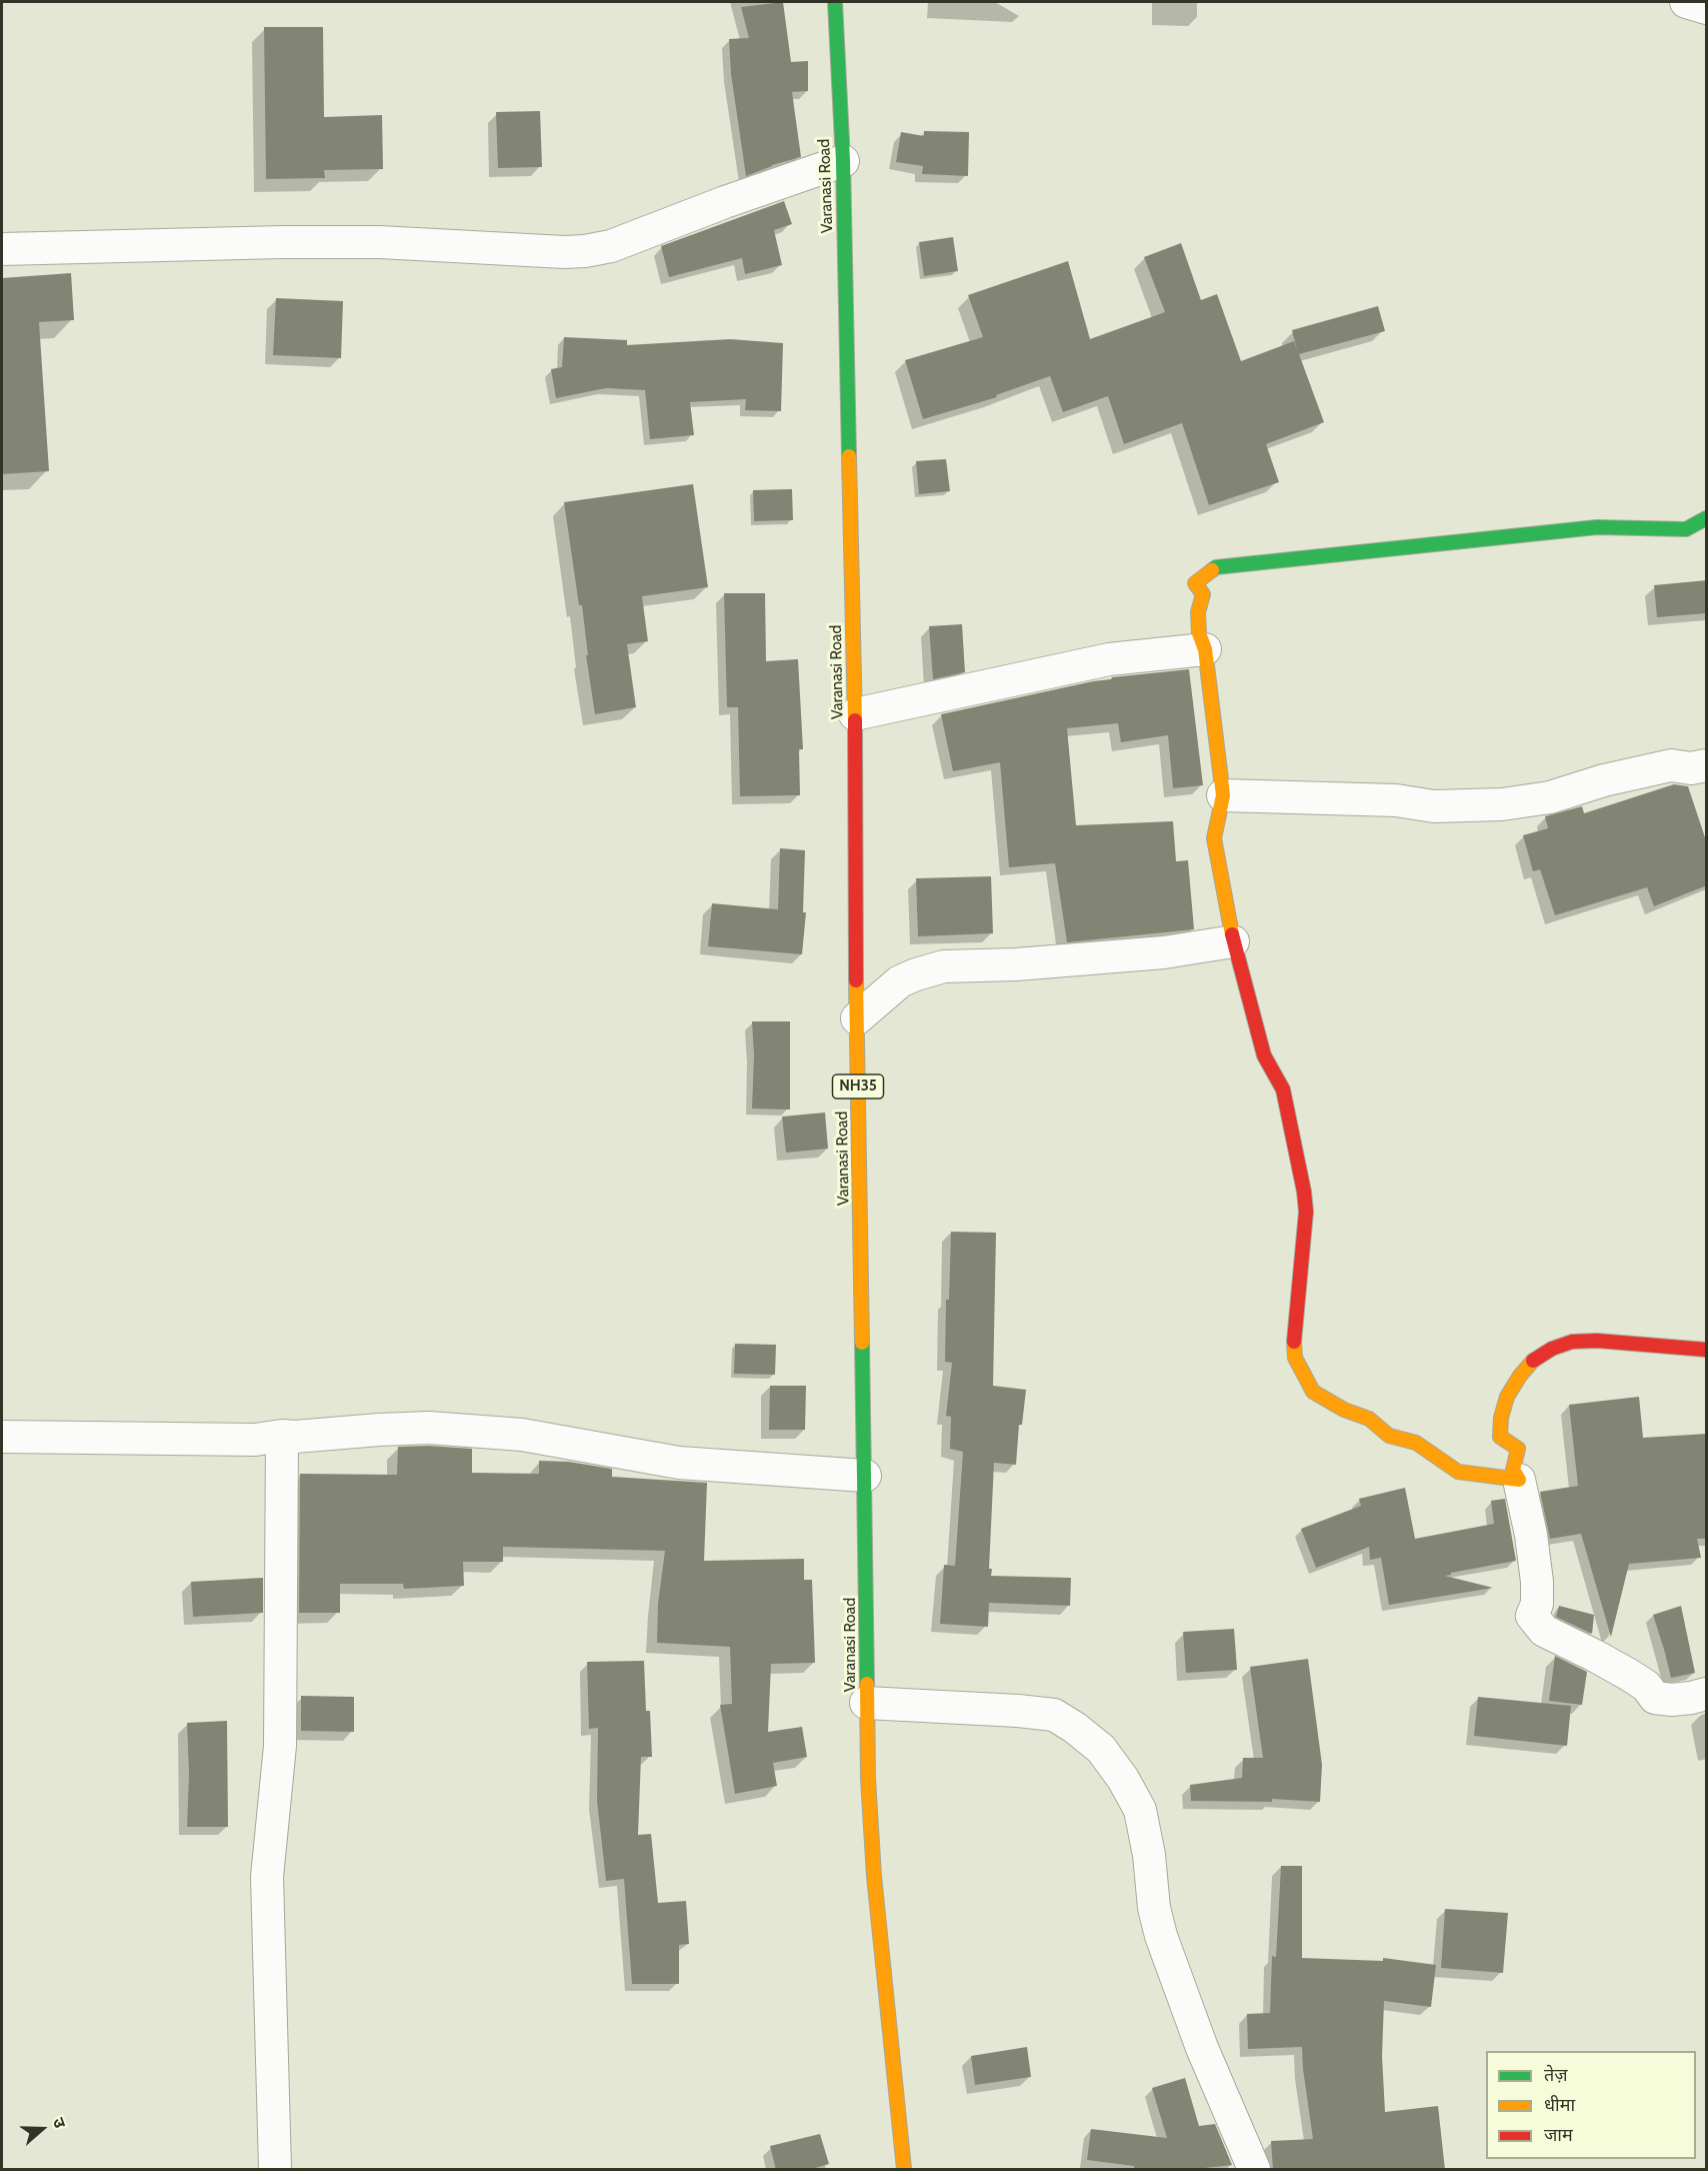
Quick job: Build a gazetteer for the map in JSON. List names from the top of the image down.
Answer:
{
  "streets": {
    "main road": ["Varanasi Road", "NH35"]
  },
  "legend": ["तेज़", "धीमा", "जाम"],
  "north": "right"
}
